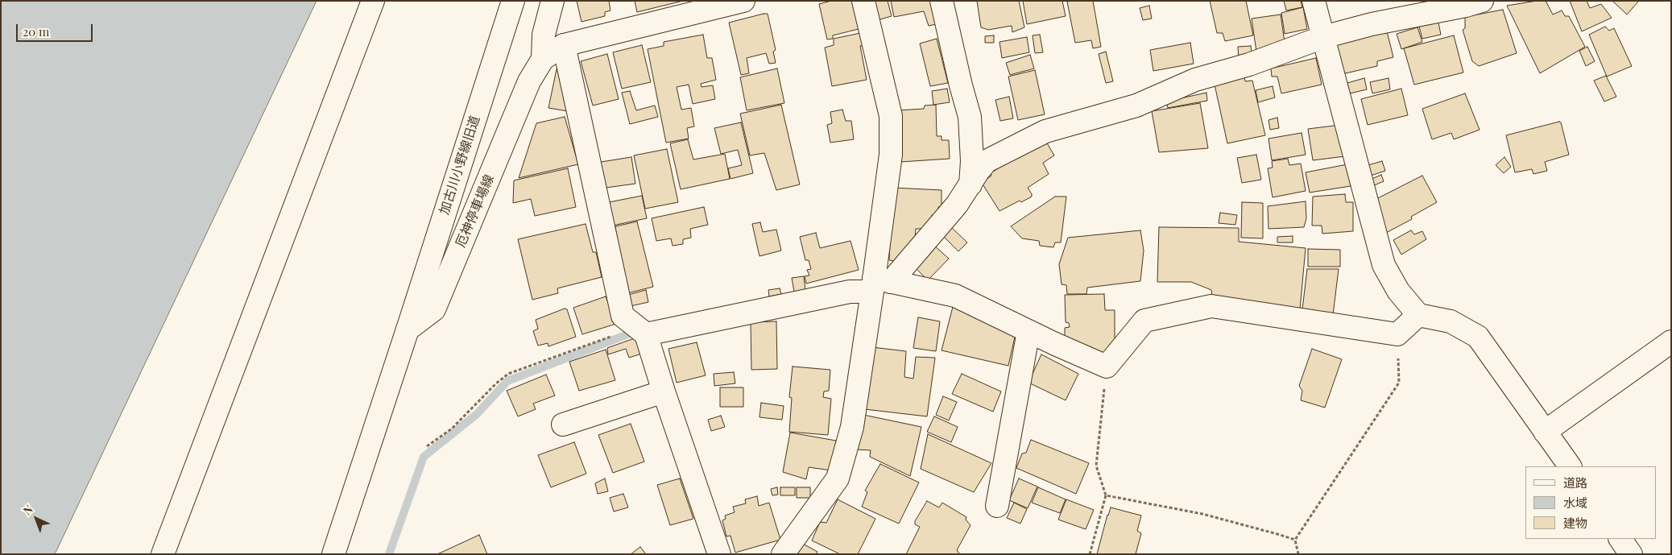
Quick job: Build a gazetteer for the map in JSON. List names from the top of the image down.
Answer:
{
  "streets": {
    "street": ["加古川小野線旧道", "厄神停車場線"]
  },
  "crossings": [
    ["加古川小野線旧道", "厄神停車場線"]
  ],
  "legend": ["道路", "水域", "建物"],
  "scale_bar": "20 m",
  "north": "top left"
}
